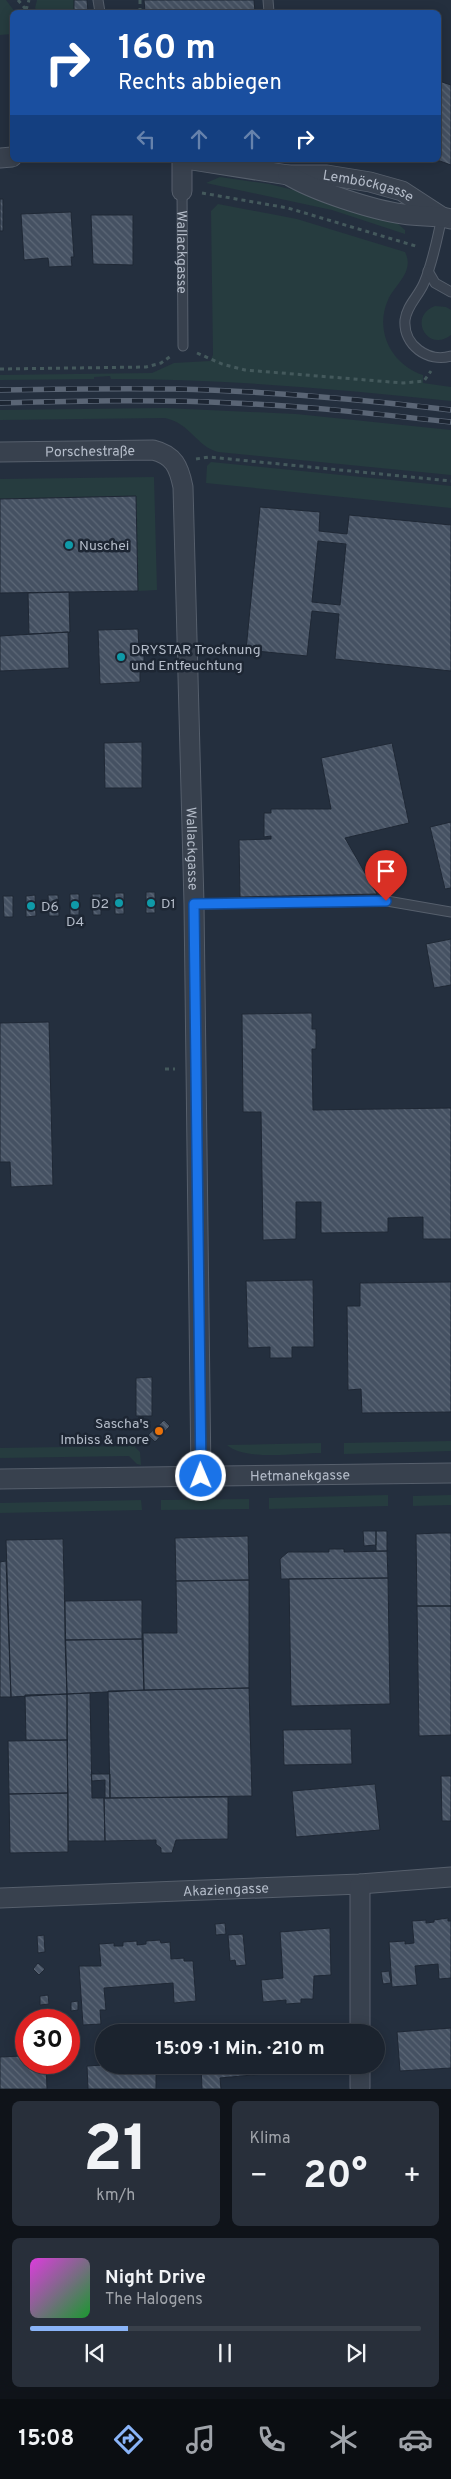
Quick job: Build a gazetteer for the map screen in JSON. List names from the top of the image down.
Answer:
{
  "streets": {
    "street": [
      "Lemböckgasse",
      "Wallackgasse",
      "Porschestraße",
      "Hetmanekgasse",
      "Akaziengasse"
    ]
  },
  "crossings": [
    ["Wallackgasse", "Porschestraße"],
    ["Wallackgasse", "Hetmanekgasse"]
  ],
  "places": [
    "Nuschei",
    "DRYSTAR Trocknung und Entfeuchtung",
    "D2",
    "D1",
    "D4",
    "D6",
    "Sascha's Imbiss & more"
  ],
  "page": {
    "turn": ["160 m", "Rechts abbiegen"],
    "limit": "30",
    "trip": "15:09 · 1 Min. · 210 m",
    "tile": [
      ["21", "km/h"],
      "Klima"
    ],
    "heat": ["−", "20°", "+"],
    "song": ["Night Drive", "The Halogens"],
    "tabs": "15:08"
  }
}
